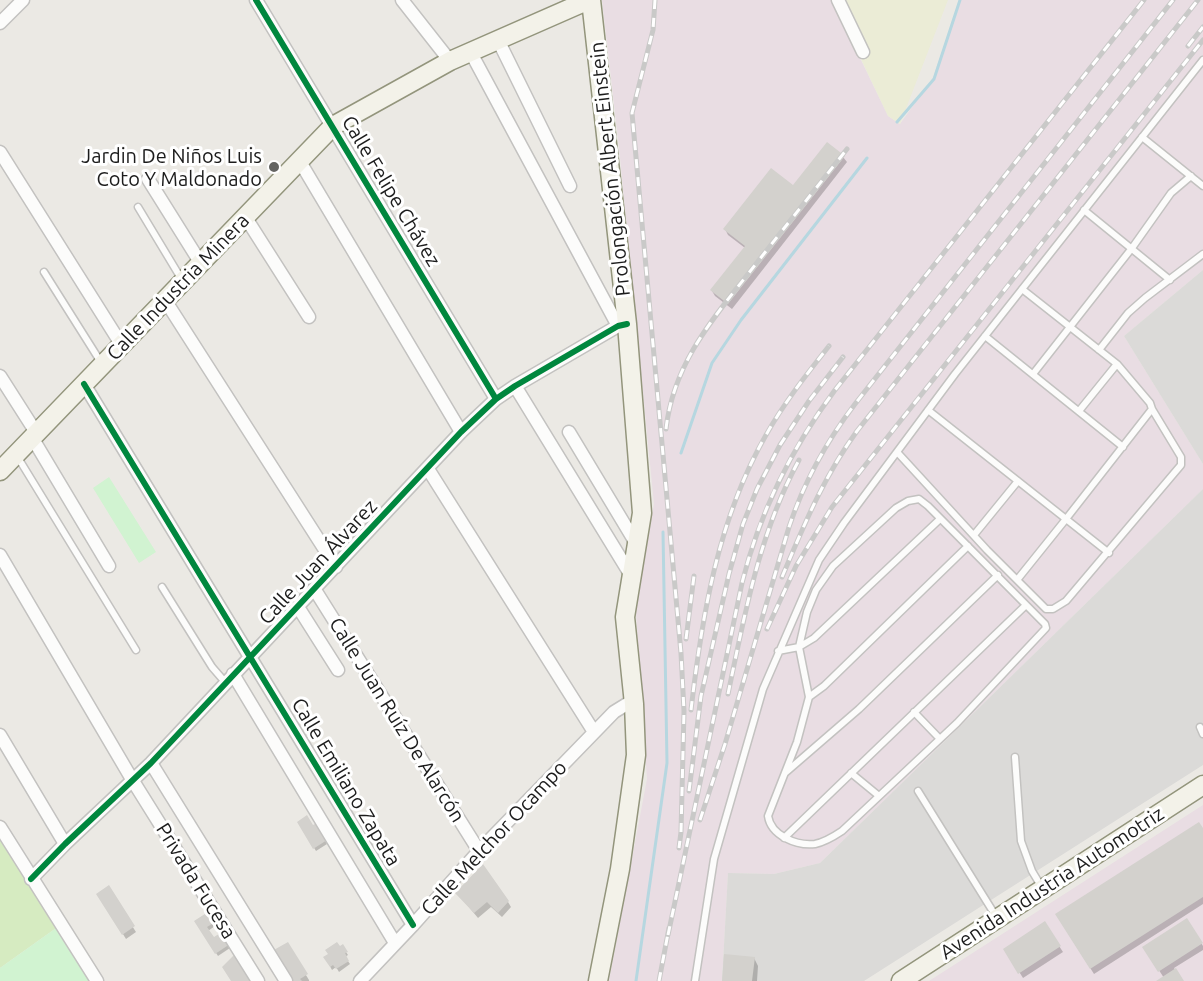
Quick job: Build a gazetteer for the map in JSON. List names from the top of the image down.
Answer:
{
  "streets": {
    "main road": ["Prolongación Albert Einstein", "Calle Industria Minera", "Avenida Industria Automotriz"],
    "street": [
      "Calle Felipe Chávez",
      "Calle Juan Álvarez",
      "Calle Juan Ruíz De Alarcón",
      "Calle Emiliano Zapata",
      "Calle Melchor Ocampo",
      "Privada Fucesa"
    ]
  },
  "crossings": [
    ["Prolongación Albert Einstein", "Calle Industria Minera"],
    ["Prolongación Albert Einstein", "Calle Juan Álvarez"],
    ["Prolongación Albert Einstein", "Calle Melchor Ocampo"],
    ["Calle Felipe Chávez", "Calle Industria Minera"],
    ["Calle Felipe Chávez", "Calle Juan Álvarez"],
    ["Calle Industria Minera", "Calle Emiliano Zapata"],
    ["Calle Juan Álvarez", "Calle Juan Ruíz De Alarcón"],
    ["Calle Juan Álvarez", "Calle Emiliano Zapata"],
    ["Calle Juan Álvarez", "Privada Fucesa"],
    ["Calle Juan Ruíz De Alarcón", "Calle Melchor Ocampo"],
    ["Calle Emiliano Zapata", "Calle Melchor Ocampo"]
  ],
  "places": ["Jardin De Niños Luis Coto Y Maldonado"]
}
